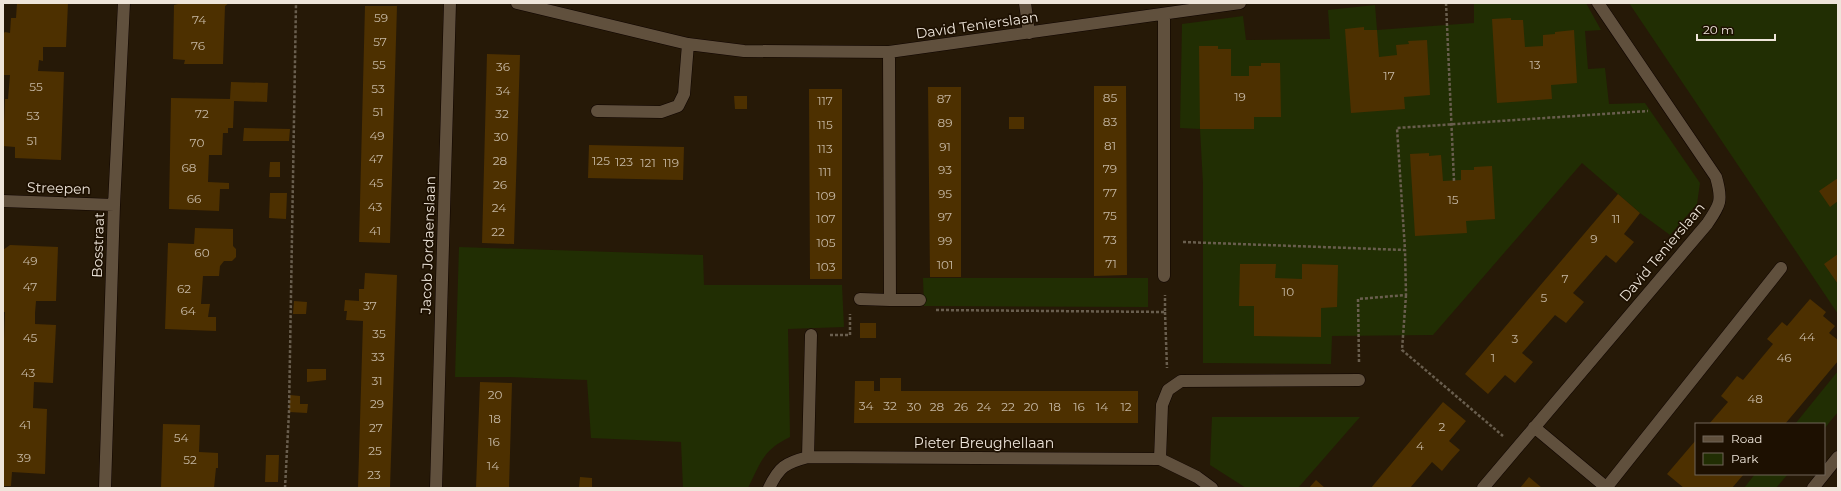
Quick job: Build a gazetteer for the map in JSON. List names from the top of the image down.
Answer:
{
  "streets": {
    "street": [
      "David Tenierslaan",
      "Streepen",
      "Bosstraat",
      "Jacob Jordaenslaan",
      "Pieter Breughellaan"
    ]
  },
  "crossings": [
    ["Streepen", "Bosstraat"]
  ],
  "house_numbers": [
    "59",
    "74",
    "57",
    "76",
    "55",
    "13",
    "36",
    "17",
    "55",
    "53",
    "34",
    "19",
    "85",
    "87",
    "117",
    "51",
    "72",
    "32",
    "53",
    "83",
    "89",
    "115",
    "49",
    "30",
    "51",
    "70",
    "81",
    "91",
    "113",
    "47",
    "28",
    "125",
    "123",
    "121",
    "119",
    "68",
    "79",
    "93",
    "111",
    "45",
    "26",
    "77",
    "95",
    "109",
    "66",
    "15",
    "43",
    "24",
    "75",
    "97",
    "107",
    "11",
    "41",
    "22",
    "9",
    "73",
    "99",
    "105",
    "60",
    "49",
    "71",
    "101",
    "103",
    "7",
    "47",
    "62",
    "10",
    "5",
    "37",
    "64",
    "35",
    "44",
    "45",
    "3",
    "33",
    "1",
    "46",
    "43",
    "31",
    "20",
    "48",
    "29",
    "34",
    "32",
    "30",
    "28",
    "26",
    "24",
    "22",
    "20",
    "18",
    "16",
    "14",
    "12",
    "18",
    "41",
    "2",
    "27",
    "54",
    "16",
    "4",
    "25",
    "39",
    "52",
    "14",
    "23"
  ],
  "legend": ["Road", "Park"],
  "scale_bar": "20 m"
}
